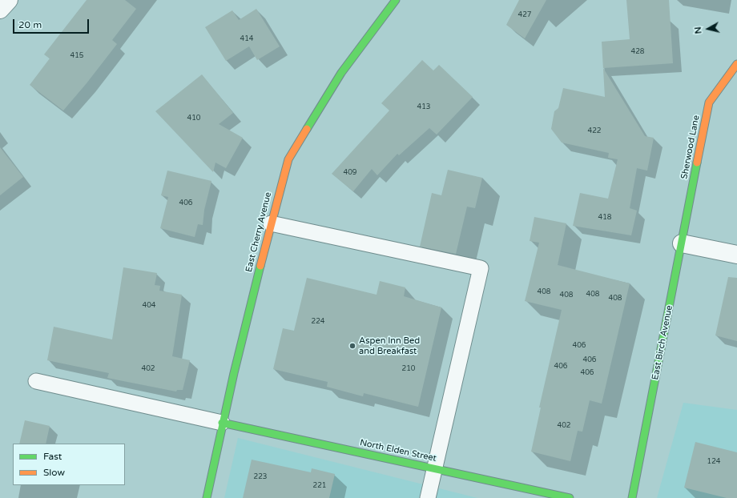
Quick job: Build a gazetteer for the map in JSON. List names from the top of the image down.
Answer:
{
  "streets": {
    "street": [
      "Sherwood Lane",
      "East Cherry Avenue",
      "East Birch Avenue",
      "North Elden Street"
    ]
  },
  "crossings": [
    ["Sherwood Lane", "East Birch Avenue"],
    ["East Cherry Avenue", "North Elden Street"]
  ],
  "places": ["Aspen Inn Bed and Breakfast"],
  "house_numbers": [
    "427",
    "414",
    "428",
    "415",
    "413",
    "410",
    "422",
    "409",
    "406",
    "418",
    "408",
    "408",
    "408",
    "408",
    "404",
    "224",
    "406",
    "406",
    "406",
    "402",
    "210",
    "406",
    "402",
    "124",
    "223",
    "221"
  ],
  "legend": ["Fast", "Slow"],
  "scale_bar": "20 m",
  "north": "left"
}
